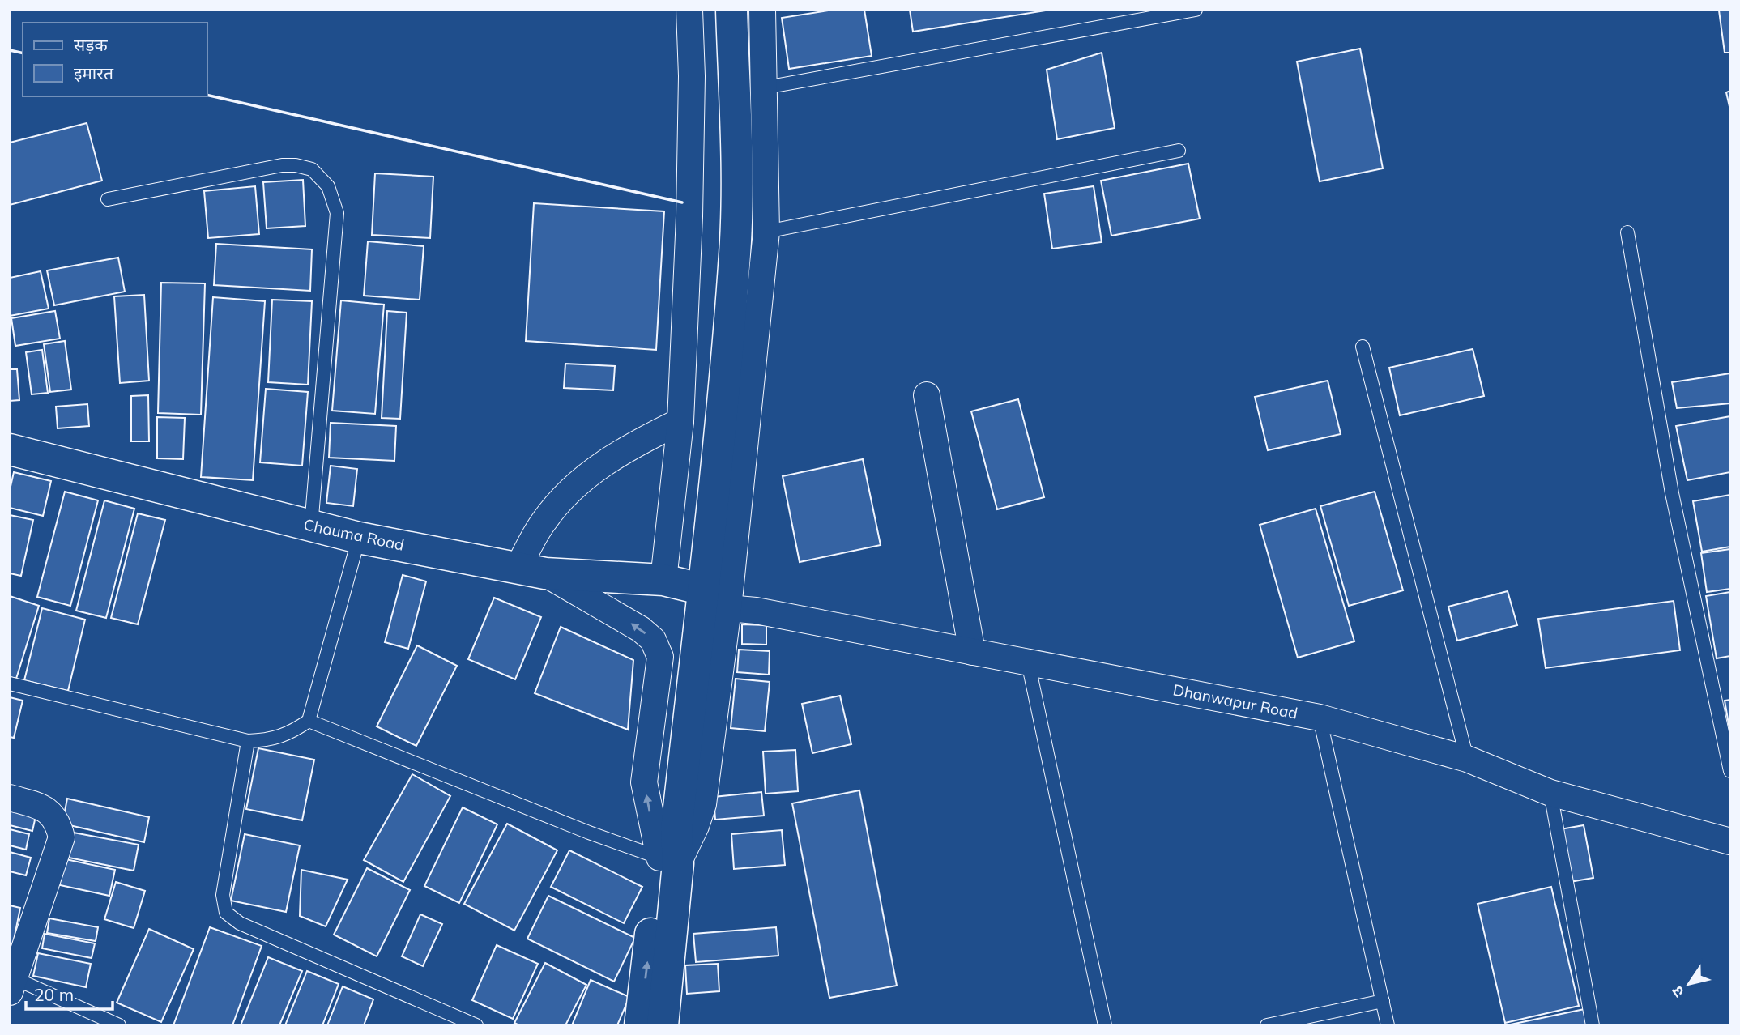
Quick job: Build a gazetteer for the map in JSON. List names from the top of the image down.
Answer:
{
  "streets": {
    "street": ["Chauma Road", "Dhanwapur Road"]
  },
  "legend": ["सड़क", "इमारत"],
  "scale_bar": "20 m",
  "north": "bottom left"
}
